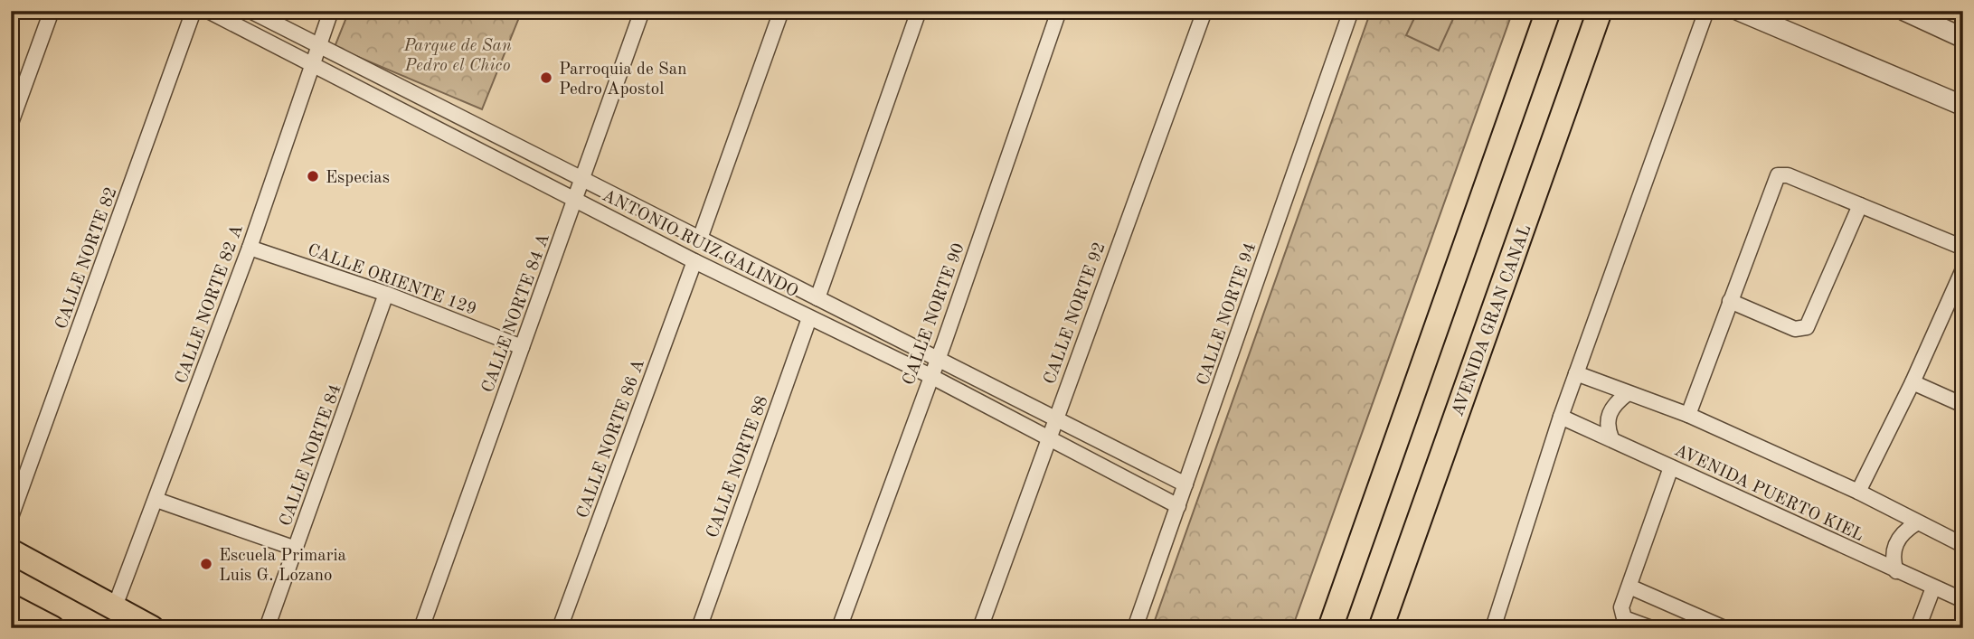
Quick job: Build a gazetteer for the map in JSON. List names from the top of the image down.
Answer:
{
  "streets": {
    "main road": ["AVENIDA GRAN CANAL"],
    "street": [
      "ANTONIO RUIZ GALINDO",
      "CALLE NORTE 82",
      "CALLE ORIENTE 129",
      "CALLE NORTE 82 A",
      "CALLE NORTE 84 A",
      "CALLE NORTE 92",
      "CALLE NORTE 90",
      "CALLE NORTE 94",
      "CALLE NORTE 86 A",
      "CALLE NORTE 84",
      "CALLE NORTE 88",
      "AVENIDA PUERTO KIEL"
    ]
  },
  "crossings": [
    ["ANTONIO RUIZ GALINDO", "CALLE NORTE 82 A"],
    ["ANTONIO RUIZ GALINDO", "CALLE NORTE 84 A"],
    ["ANTONIO RUIZ GALINDO", "CALLE NORTE 92"],
    ["ANTONIO RUIZ GALINDO", "CALLE NORTE 90"],
    ["ANTONIO RUIZ GALINDO", "CALLE NORTE 94"],
    ["ANTONIO RUIZ GALINDO", "CALLE NORTE 86 A"],
    ["ANTONIO RUIZ GALINDO", "CALLE NORTE 88"],
    ["CALLE ORIENTE 129", "CALLE NORTE 82 A"],
    ["CALLE ORIENTE 129", "CALLE NORTE 84 A"],
    ["CALLE ORIENTE 129", "CALLE NORTE 84"]
  ],
  "parks": ["Parque de San Pedro el Chico"],
  "places": ["Parroquia de San Pedro Apostol", "Especias", "Escuela Primaria Luis G. Lozano"]
}
